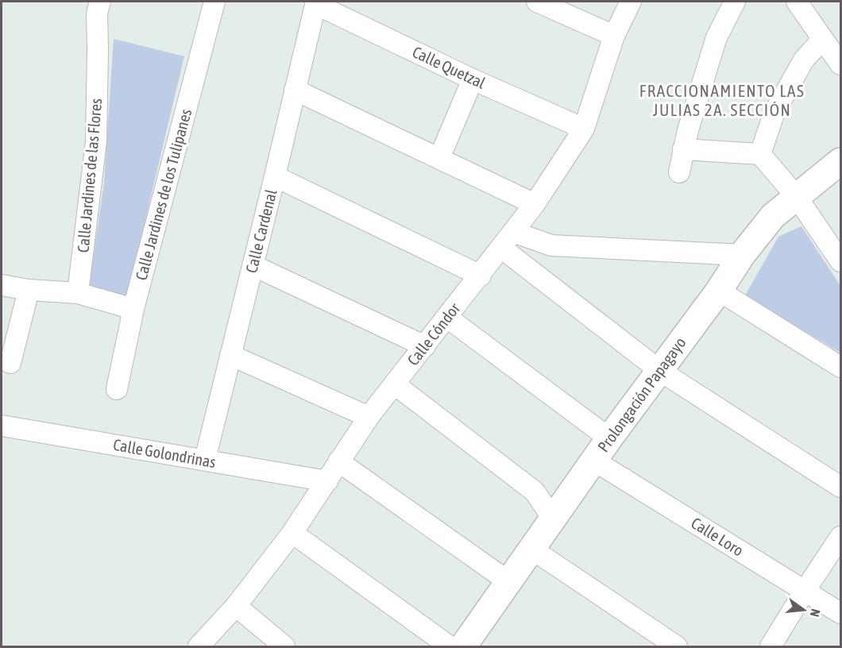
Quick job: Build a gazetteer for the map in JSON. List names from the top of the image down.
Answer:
{
  "streets": {
    "street": [
      "Calle Quetzal",
      "Calle Jardines de las Flores",
      "Calle Jardines de los Tulipanes",
      "Calle Cardenal",
      "Calle Cóndor",
      "Prolongación Papagayo",
      "Calle Golondrinas",
      "Calle Loro"
    ]
  },
  "crossings": [
    ["Calle Quetzal", "Calle Cardenal"],
    ["Calle Quetzal", "Calle Cóndor"],
    ["Calle Cardenal", "Calle Golondrinas"],
    ["Calle Cóndor", "Calle Golondrinas"],
    ["Prolongación Papagayo", "Calle Loro"]
  ],
  "districts": ["FRACCIONAMIENTO LAS JULIAS 2A. SECCIÓN"],
  "north": "right"
}
